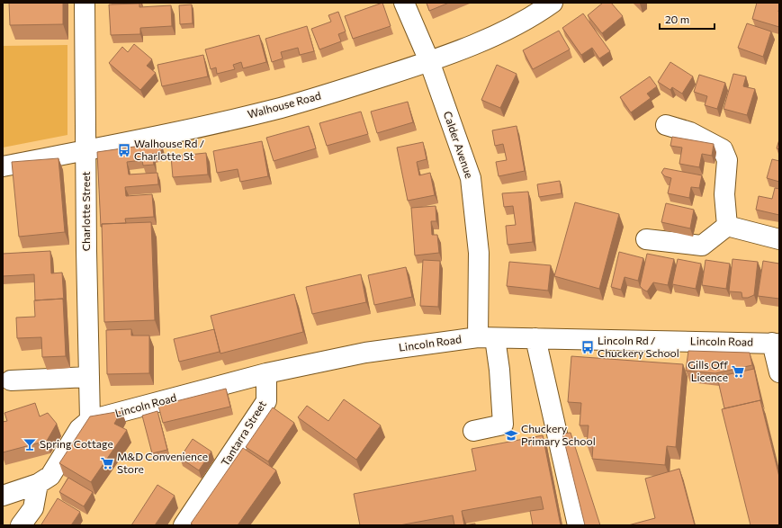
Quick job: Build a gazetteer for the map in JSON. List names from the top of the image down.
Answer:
{
  "streets": {
    "street": [
      "Walhouse Road",
      "Calder Avenue",
      "Charlotte Street",
      "Lincoln Road",
      "Tantarra Street"
    ]
  },
  "crossings": [
    ["Walhouse Road", "Calder Avenue"],
    ["Walhouse Road", "Charlotte Street"],
    ["Calder Avenue", "Lincoln Road"],
    ["Charlotte Street", "Lincoln Road"],
    ["Lincoln Road", "Tantarra Street"]
  ],
  "places": {
    "bus stop": ["Walhouse Rd / Charlotte St", "Lincoln Rd / Chuckery School"],
    "supermarket": ["Gills Off Licence", "M&D Convenience Store"],
    "school or university": ["Chuckery Primary School"],
    "bar": ["Spring Cottage"]
  },
  "scale_bar": "20 m"
}
